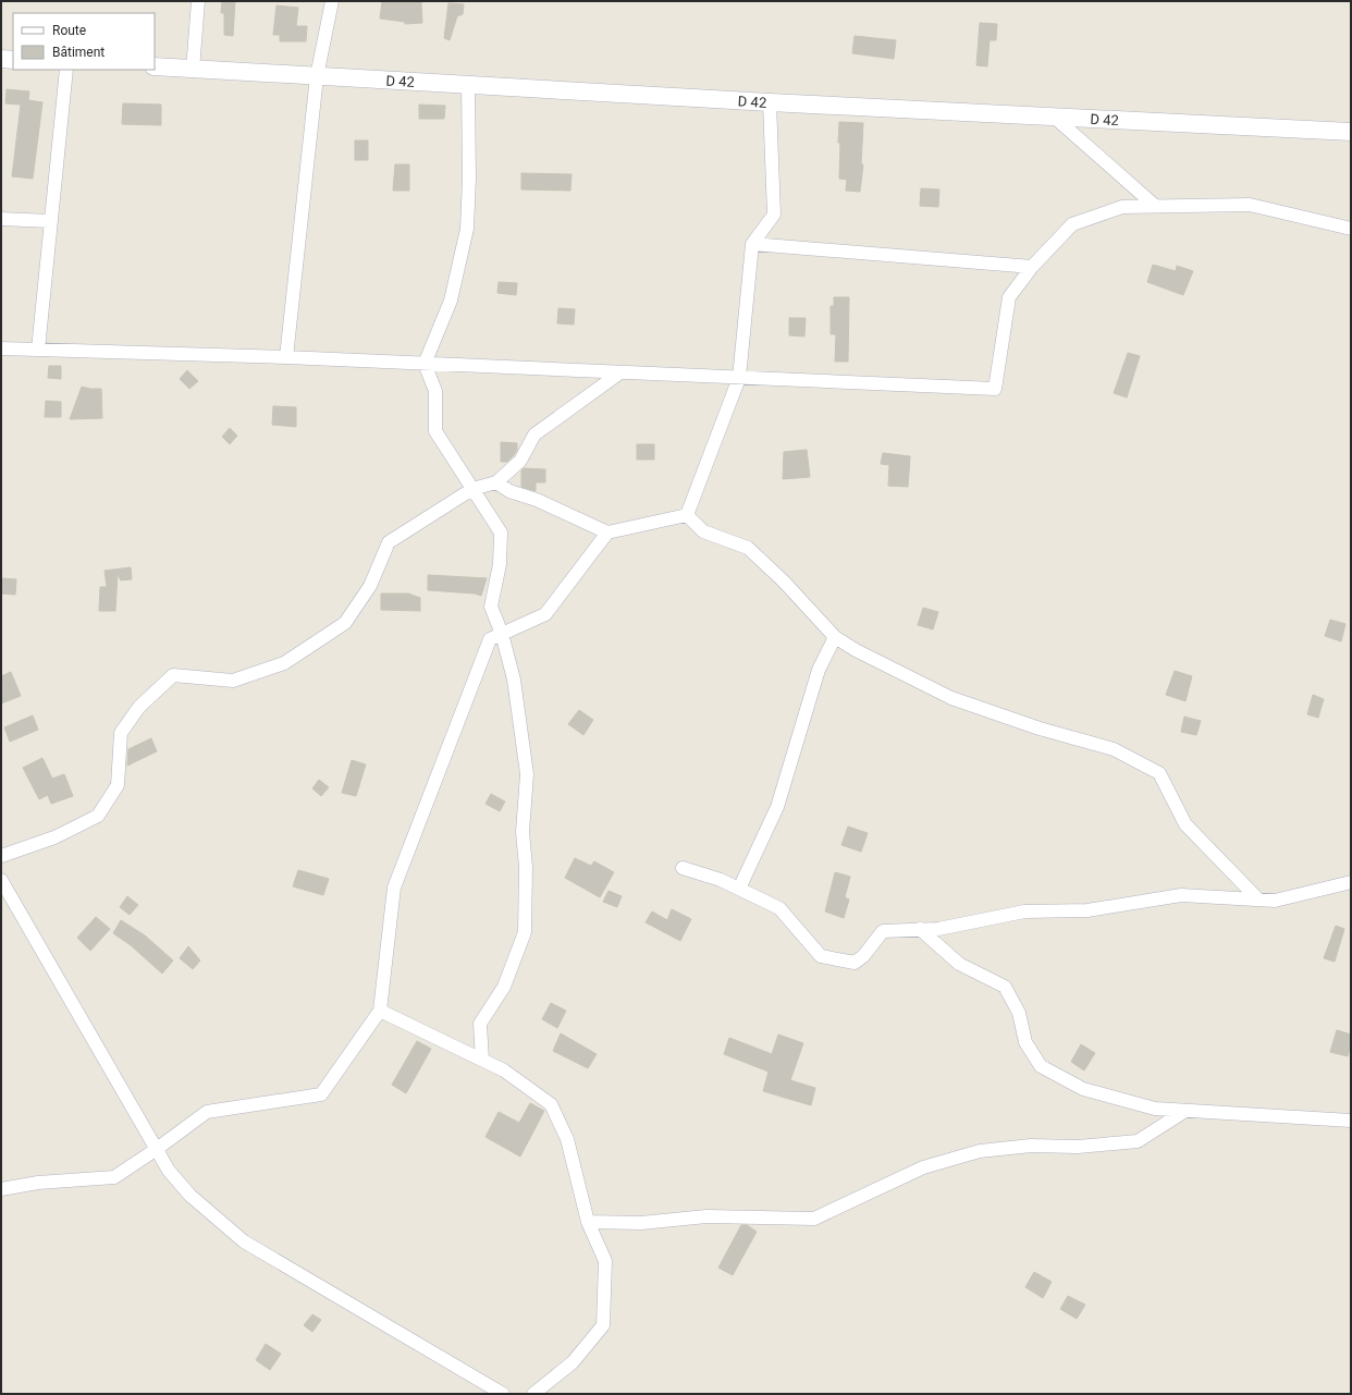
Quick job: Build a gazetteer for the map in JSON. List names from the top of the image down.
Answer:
{
  "streets": {
    "street": ["D 42"]
  },
  "legend": ["Route", "Bâtiment"]
}
